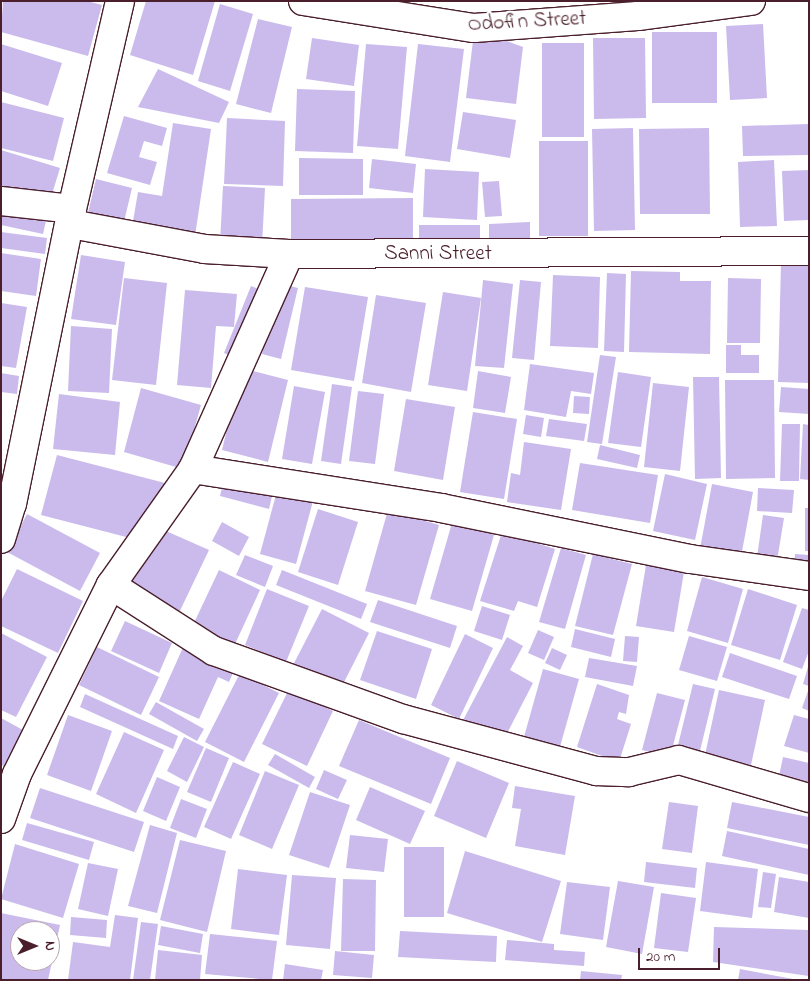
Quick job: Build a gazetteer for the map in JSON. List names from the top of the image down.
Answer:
{
  "streets": {
    "street": ["Odofin Street", "Sanni Street"]
  },
  "scale_bar": "20 m",
  "north": "right"
}
